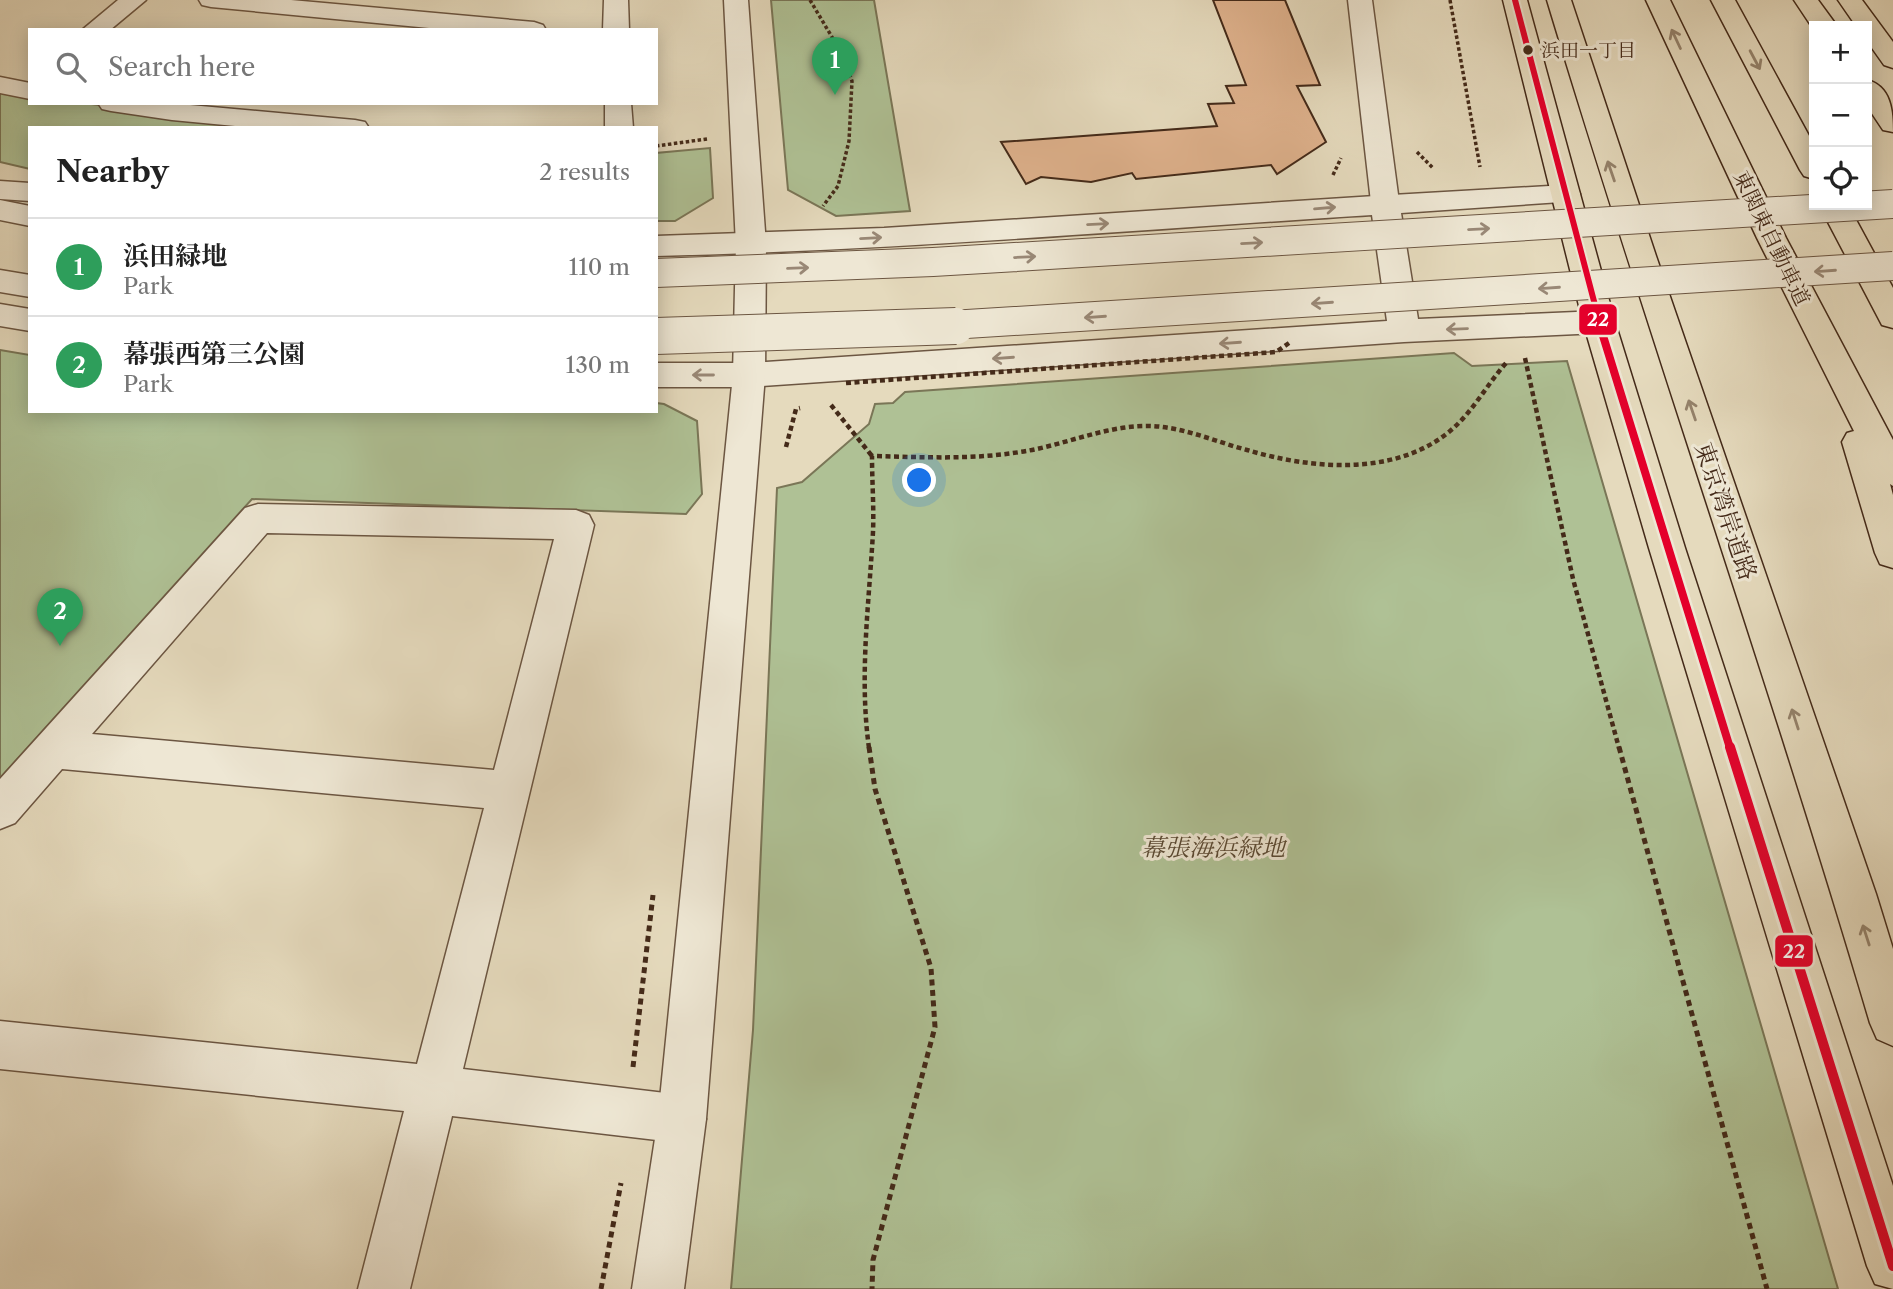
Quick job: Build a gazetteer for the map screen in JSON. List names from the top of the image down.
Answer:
{
  "streets": {
    "highway": ["東関東自動車道", "東京湾岸道路"]
  },
  "parks": ["幕張海浜緑地"],
  "places": ["浜田一丁目"],
  "lines": ["transit line 22"],
  "page": {
    "map_buttons": ["+", "−"],
    "search": "Search here",
    "pins": ["1", "2"],
    "heading": ["Nearby", "2 results"],
    "list": [
      {
        "mark": "1",
        "name": "浜田緑地",
        "note": "Park",
        "value": "110 m"
      },
      {
        "mark": "2",
        "name": "幕張西第三公園",
        "note": "Park",
        "value": "130 m"
      }
    ]
  }
}
